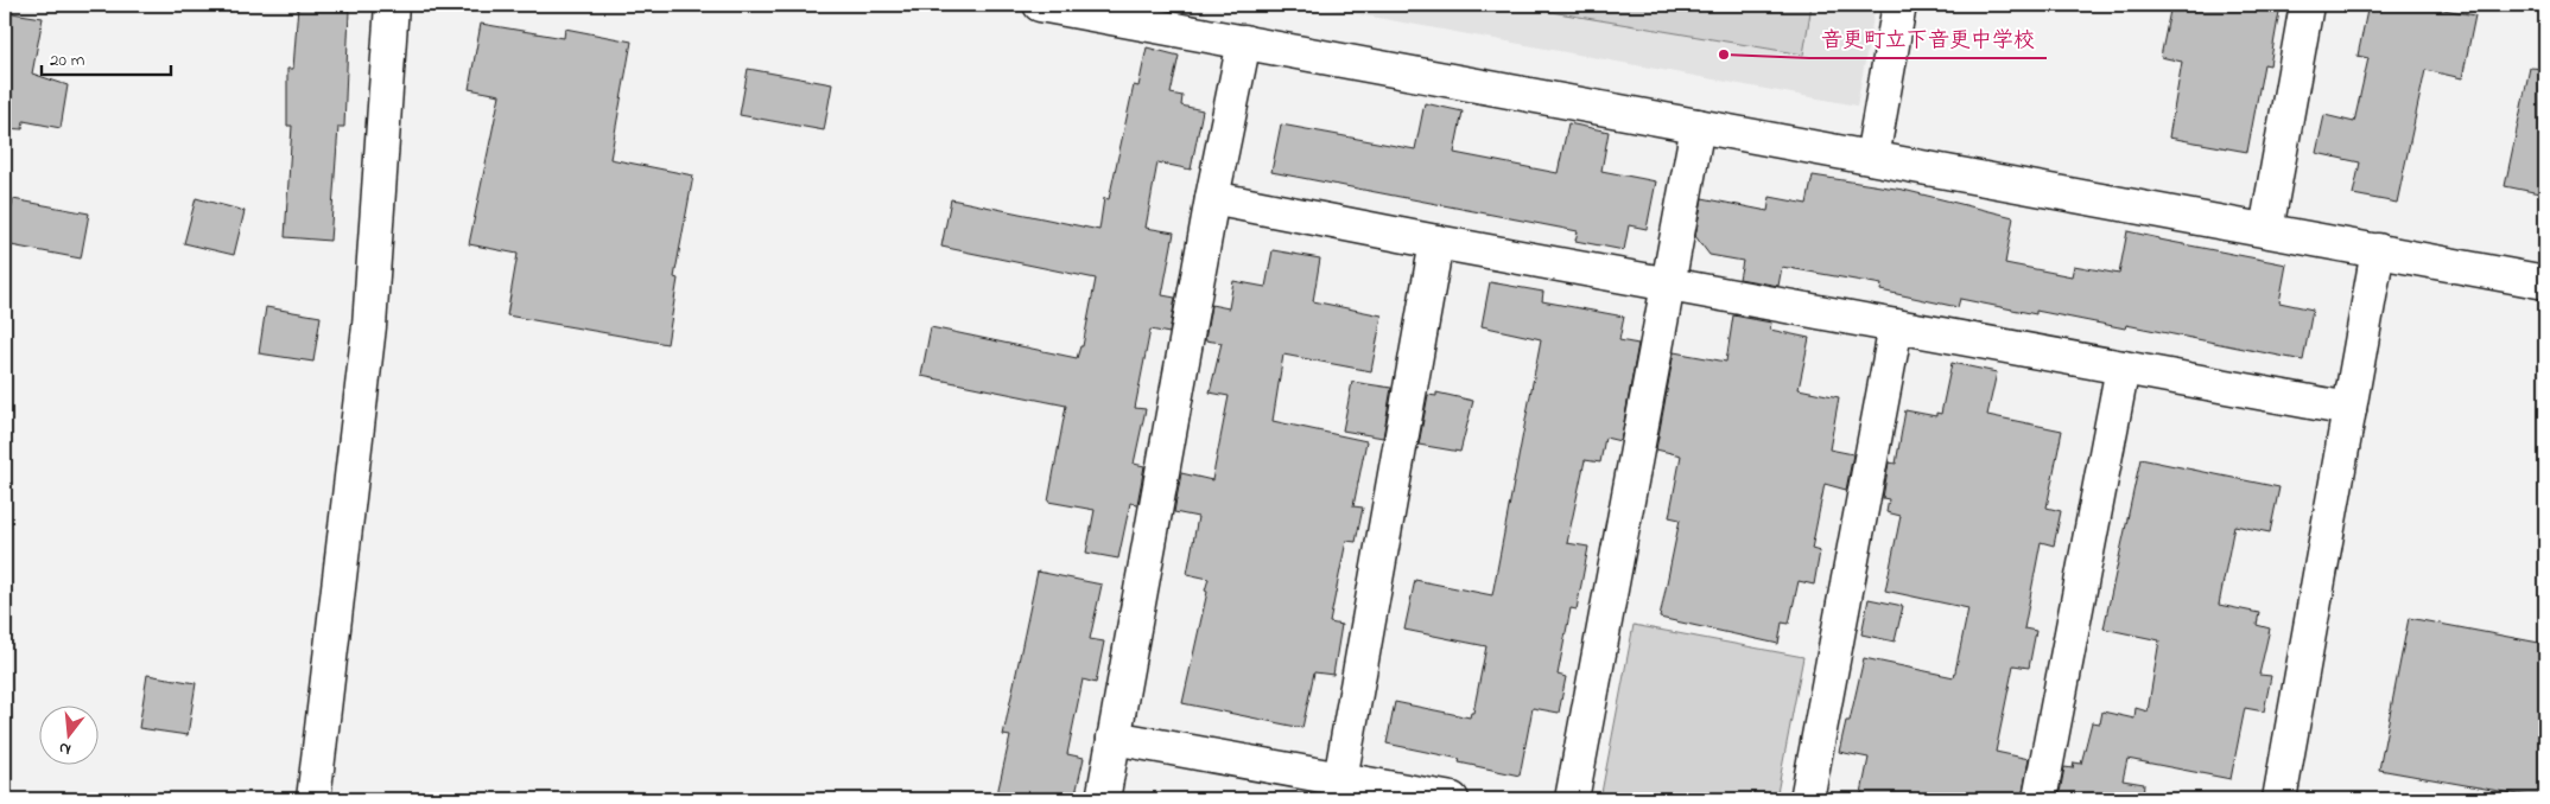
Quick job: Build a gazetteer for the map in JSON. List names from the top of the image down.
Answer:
{
  "places": ["音更町立下音更中学校"],
  "scale_bar": "20 m",
  "north": "bottom"
}
